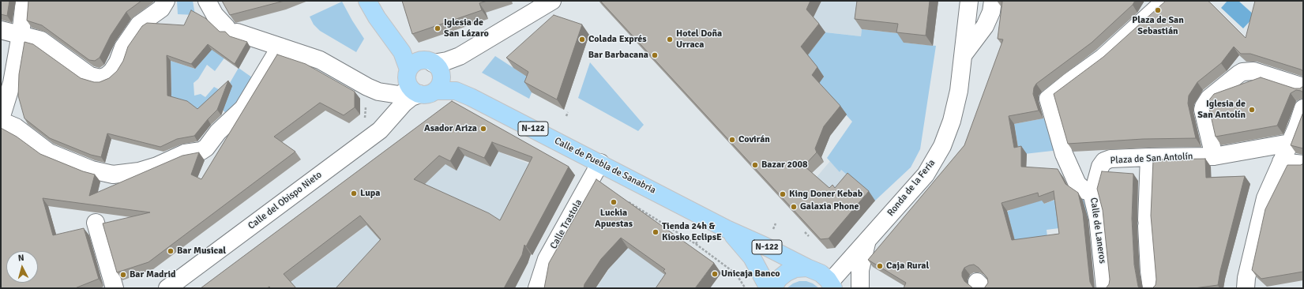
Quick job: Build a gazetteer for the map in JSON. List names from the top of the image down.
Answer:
{
  "streets": {
    "highway": ["N-122", "Calle de Puebla de Sanabria"],
    "street": [
      "Plaza de San Antolín",
      "Ronda de la Feria",
      "Calle del Obispo Nieto",
      "Calle Trastola",
      "Calle de Laneros"
    ]
  },
  "crossings": [
    ["N-122", "Calle de Puebla de Sanabria"],
    ["N-122", "Ronda de la Feria"],
    ["Plaza de San Antolín", "Calle de Laneros"],
    ["Calle de Puebla de Sanabria", "Calle del Obispo Nieto"],
    ["Calle de Puebla de Sanabria", "Calle Trastola"]
  ],
  "places": [
    "Plaza de San Sebastián",
    "Iglesia de San Lázaro",
    "Colada Exprés",
    "Hotel Doña Urraca",
    "Bar Barbacana",
    "Iglesia de San Antolín",
    "Asador Ariza",
    "Covirán",
    "Bazar 2008",
    "Lupa",
    "King Doner Kebab",
    "Luckia Apuestas",
    "Galaxia Phone",
    "Tienda 24h & Kiosko EclipsE",
    "Bar Musical",
    "Caja Rural",
    "Unicaja Banco",
    "Bar Madrid"
  ],
  "north": "top"
}
